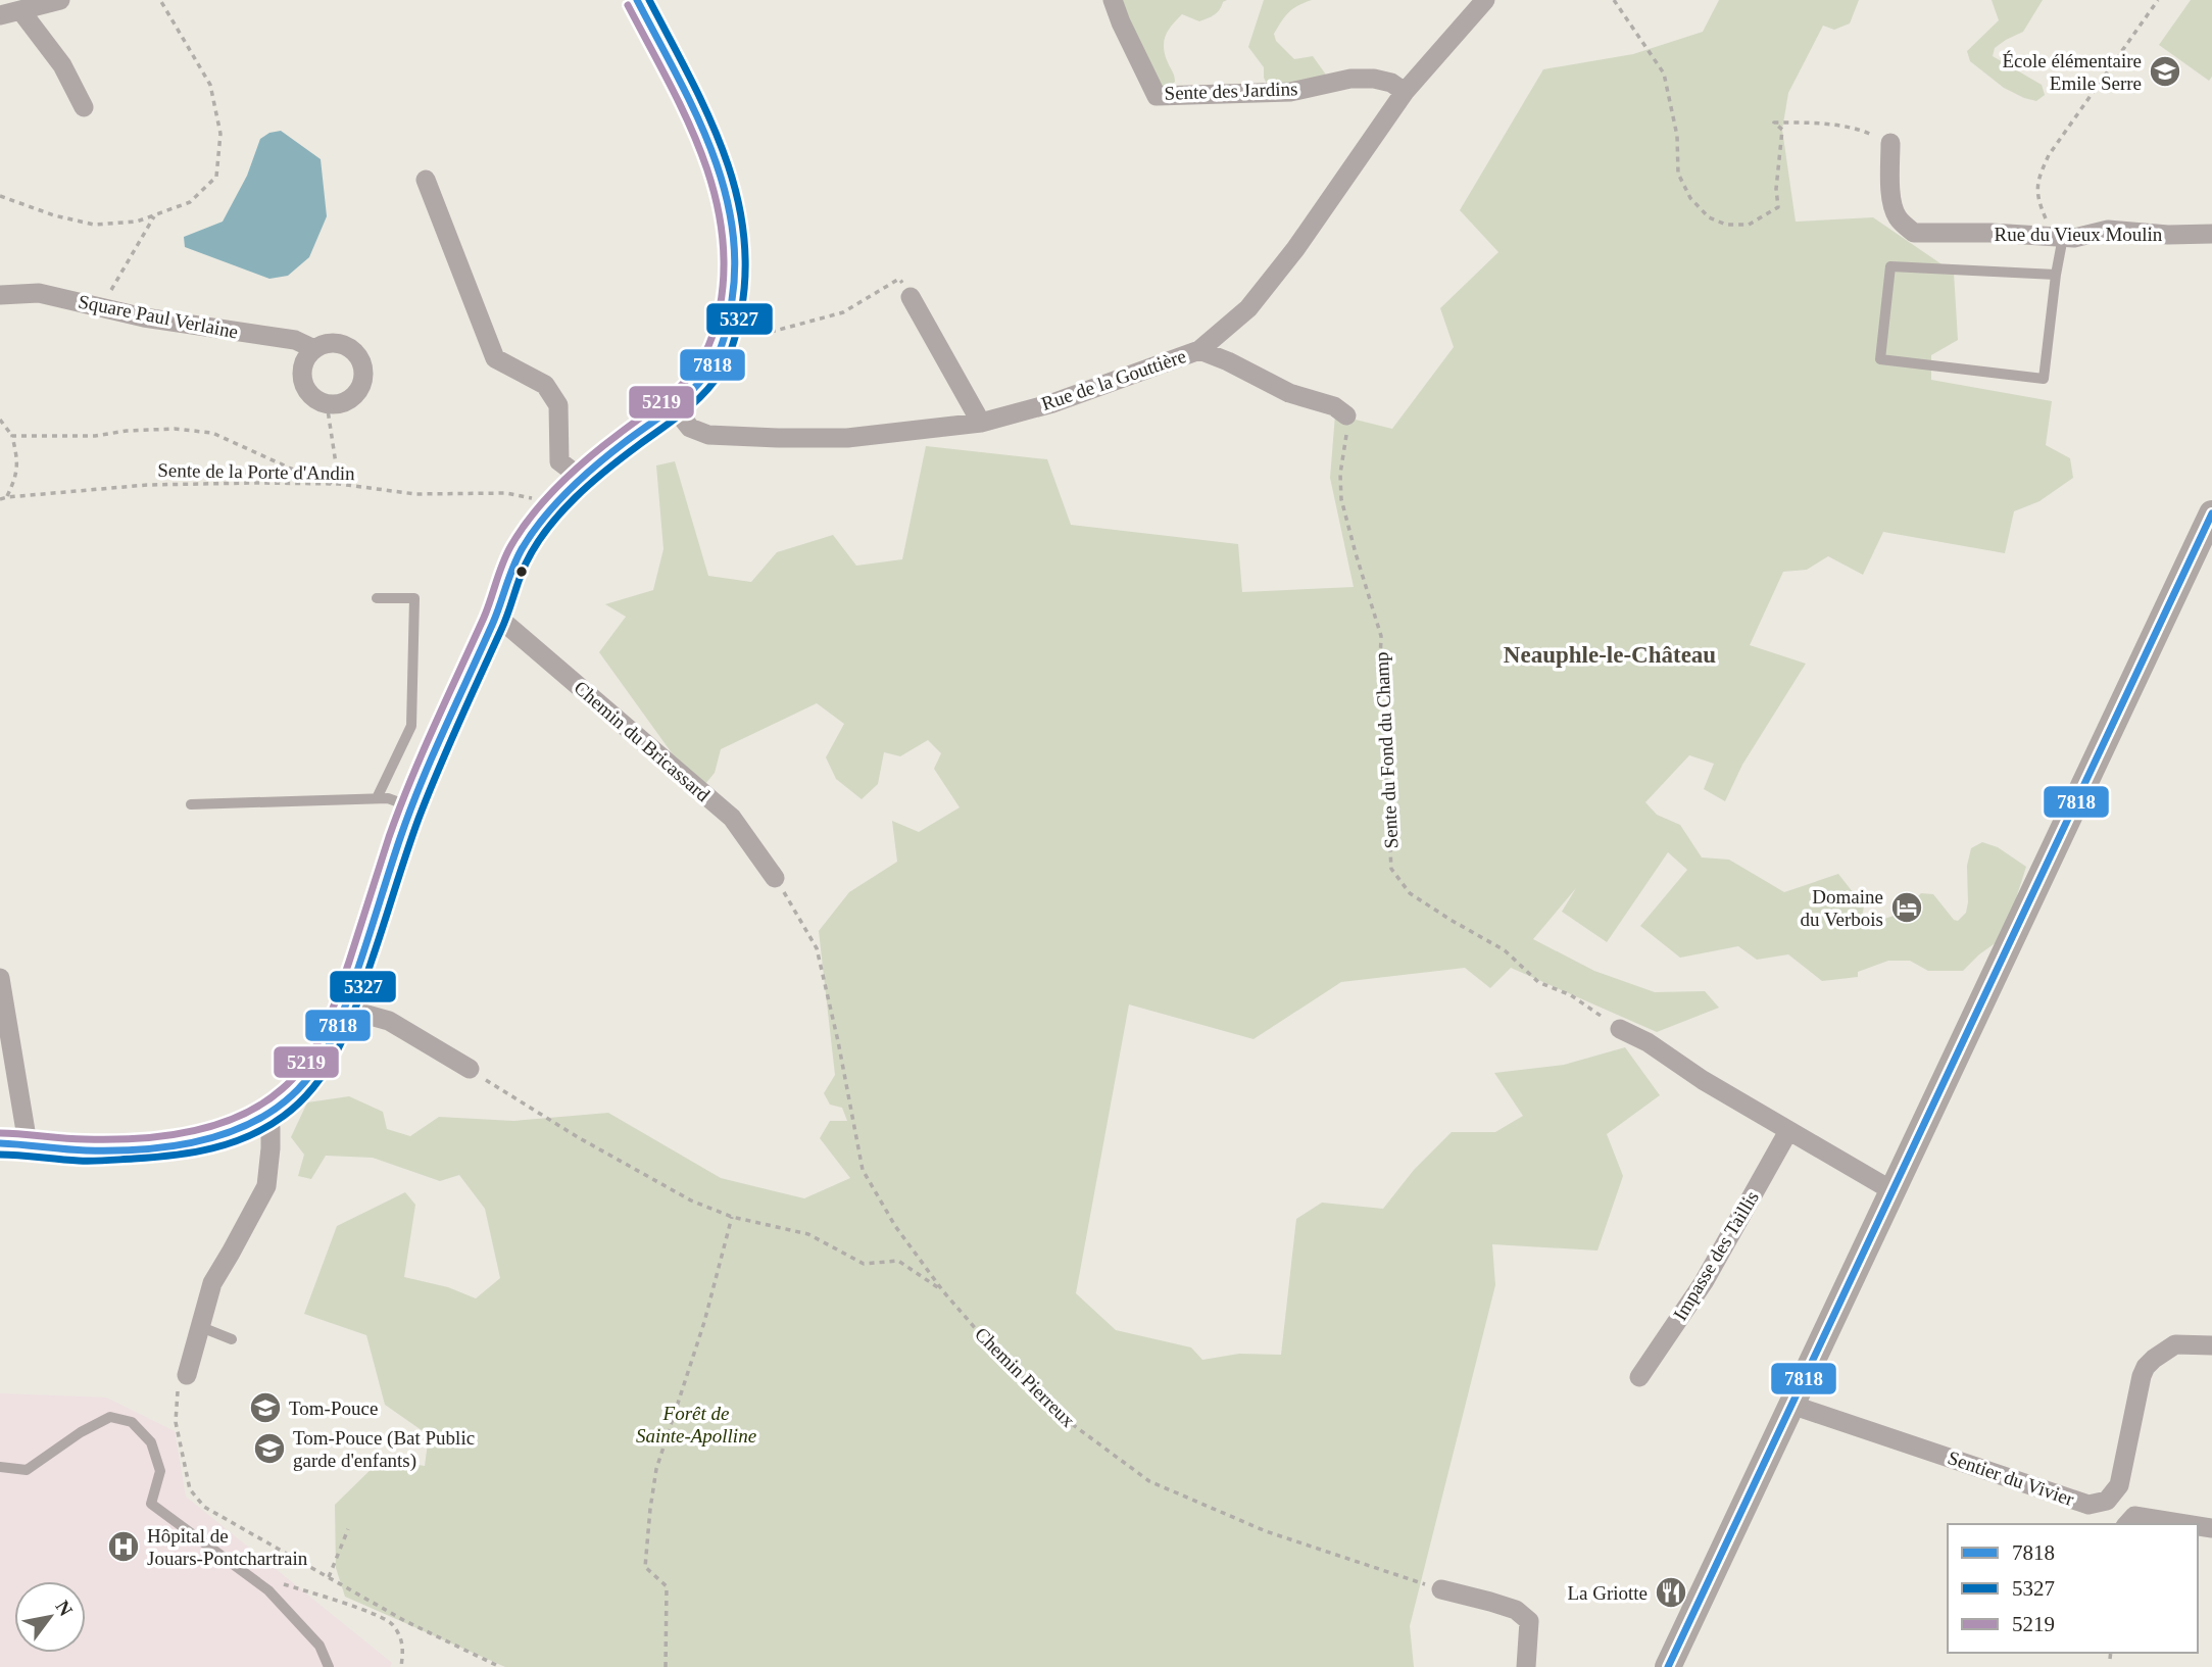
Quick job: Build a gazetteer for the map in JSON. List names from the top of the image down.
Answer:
{
  "streets": {
    "street": [
      "Sente des Jardins",
      "Rue du Vieux Moulin",
      "Square Paul Verlaine",
      "Rue de la Gouttière",
      "Chemin du Bricassard",
      "Impasse des Taillis",
      "Sentier du Vivier"
    ],
    "path": ["Sente de la Porte d'Andin", "Sente du Fond du Champ", "Chemin Pierreux"]
  },
  "crossings": [
    ["Sente des Jardins", "Rue de la Gouttière"],
    ["Chemin du Bricassard", "Chemin Pierreux"]
  ],
  "districts": ["Neauphle-le-Château"],
  "parks": ["Forêt de Sainte-Apolline"],
  "places": {
    "school or university": ["École élémentaire Emile Serre", "Tom-Pouce", "Tom-Pouce (Bat Public garde d'enfants)"],
    "hotel": ["Domaine du Verbois"],
    "hospital": ["Hôpital de Jouars-Pontchartrain"],
    "restaurant": ["La Griotte"]
  },
  "lines": ["transit line 7818", "transit line 5327", "transit line 5219"],
  "legend": ["7818", "5327", "5219"],
  "north": "top right"
}
